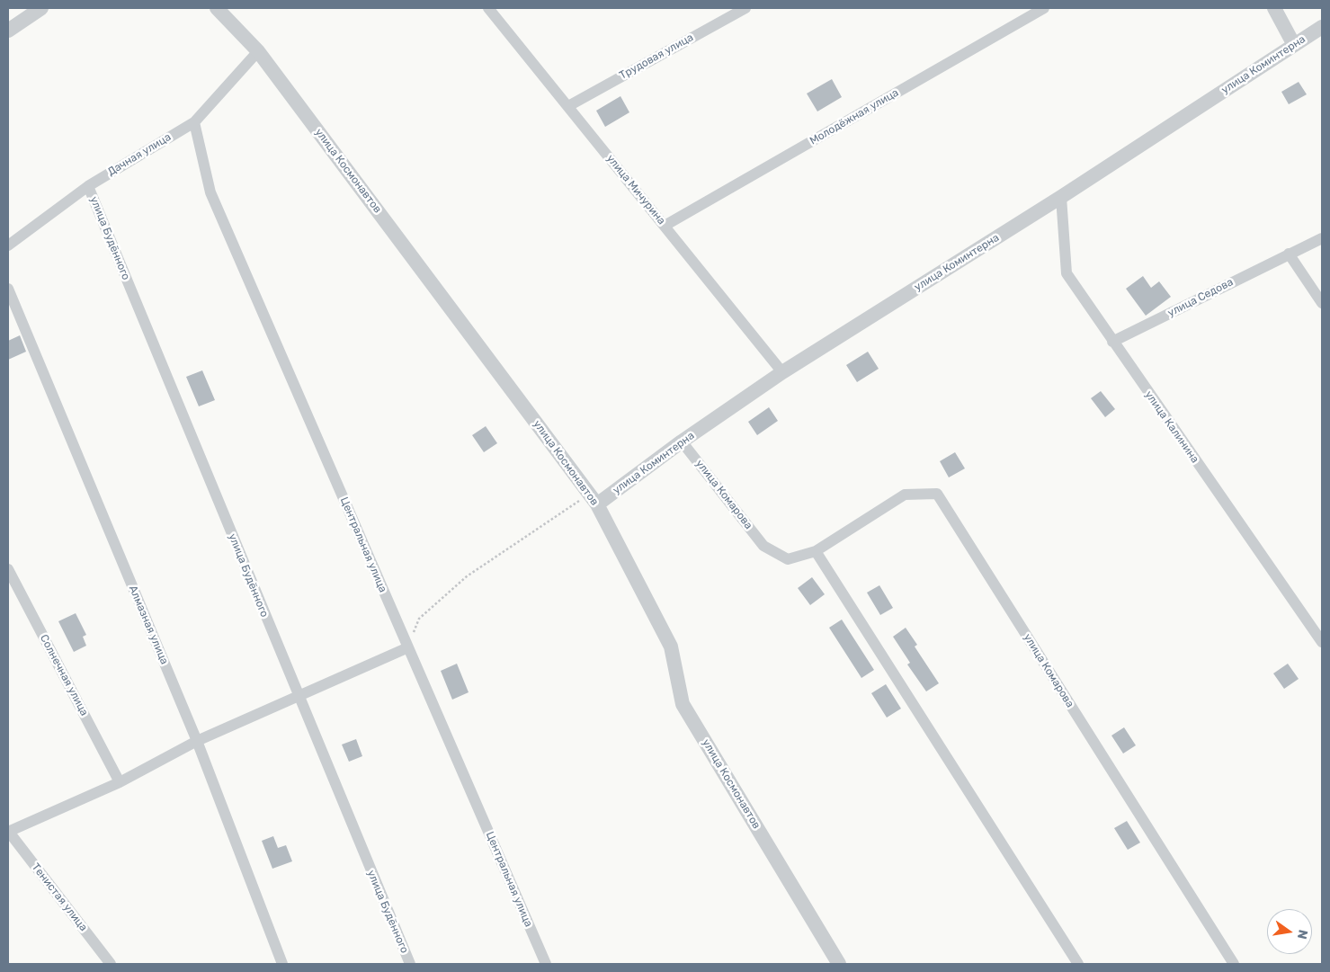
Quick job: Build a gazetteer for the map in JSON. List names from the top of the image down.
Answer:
{
  "streets": {
    "street": [
      "Трудовая улица",
      "улица Коминтерна",
      "Молодёжная улица",
      "Дачная улица",
      "улица Космонавтов",
      "улица Мичурина",
      "улица Будённого",
      "улица Седова",
      "улица Калинина",
      "улица Комарова",
      "Центральная улица",
      "Алмазная улица",
      "Солнечная улица",
      "Тенистая улица"
    ]
  },
  "crossings": [
    ["Трудовая улица", "улица Мичурина"],
    ["улица Коминтерна", "улица Космонавтов"],
    ["улица Коминтерна", "улица Мичурина"],
    ["улица Коминтерна", "улица Калинина"],
    ["улица Коминтерна", "улица Комарова"],
    ["Молодёжная улица", "улица Мичурина"],
    ["Дачная улица", "улица Космонавтов"],
    ["Дачная улица", "улица Будённого"],
    ["Дачная улица", "Центральная улица"],
    ["улица Седова", "улица Калинина"]
  ],
  "north": "right"
}
